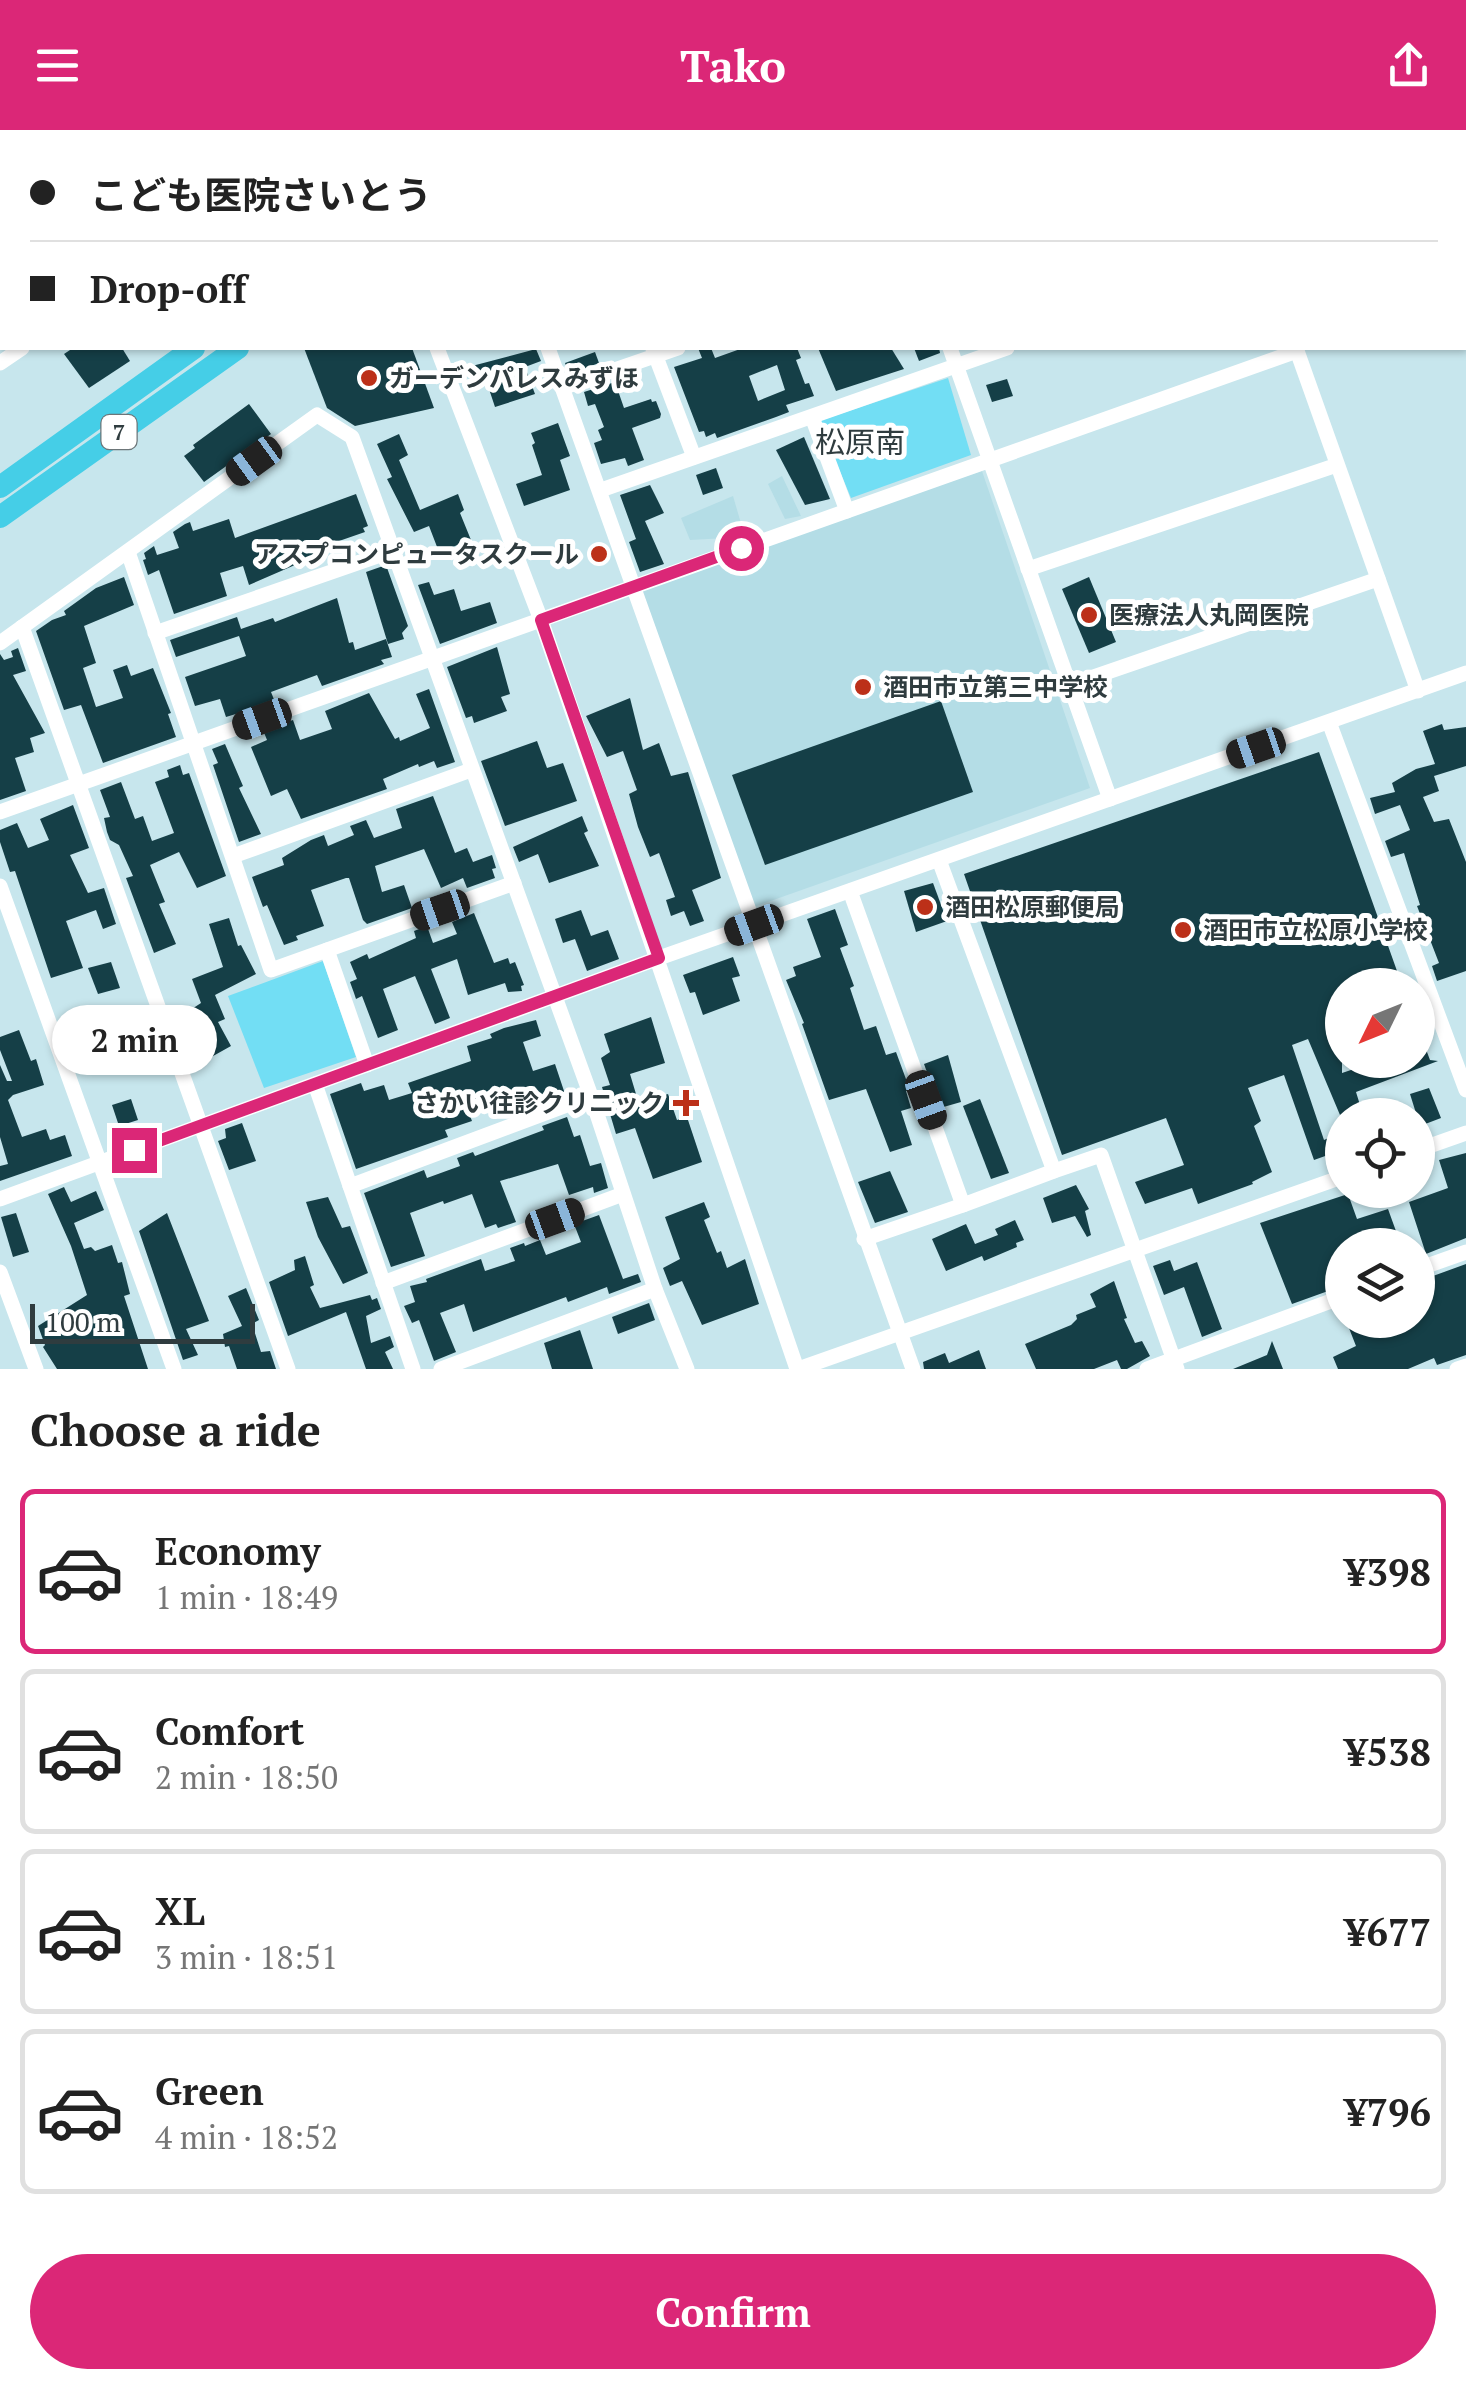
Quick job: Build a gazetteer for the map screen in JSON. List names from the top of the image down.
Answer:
{
  "streets": {
    "highway": ["7"]
  },
  "districts": ["松原南"],
  "places": {
    "other": [
      "ガーデンパレスみずほ",
      "アスプコンピュータスクール",
      "医療法人丸岡医院",
      "酒田市立第三中学校",
      "酒田松原郵便局",
      "酒田市立松原小学校"
    ],
    "health": ["さかい往診クリニック"]
  },
  "scale_bar": "100 m",
  "north": "bottom left",
  "page": {
    "header": "Tako",
    "banner": ["こども医院さいとう", "Drop-off"],
    "bubble": "2 min",
    "scale": "100 m",
    "heading": "Choose a ride",
    "list": [
      {
        "name": "Economy",
        "note": "1 min · 18:49",
        "value": "¥398"
      },
      {
        "name": "Comfort",
        "note": "2 min · 18:50",
        "value": "¥538"
      },
      {
        "name": "XL",
        "note": "3 min · 18:51",
        "value": "¥677"
      },
      {
        "name": "Green",
        "note": "4 min · 18:52",
        "value": "¥796"
      }
    ],
    "buttons": "Confirm"
  }
}
